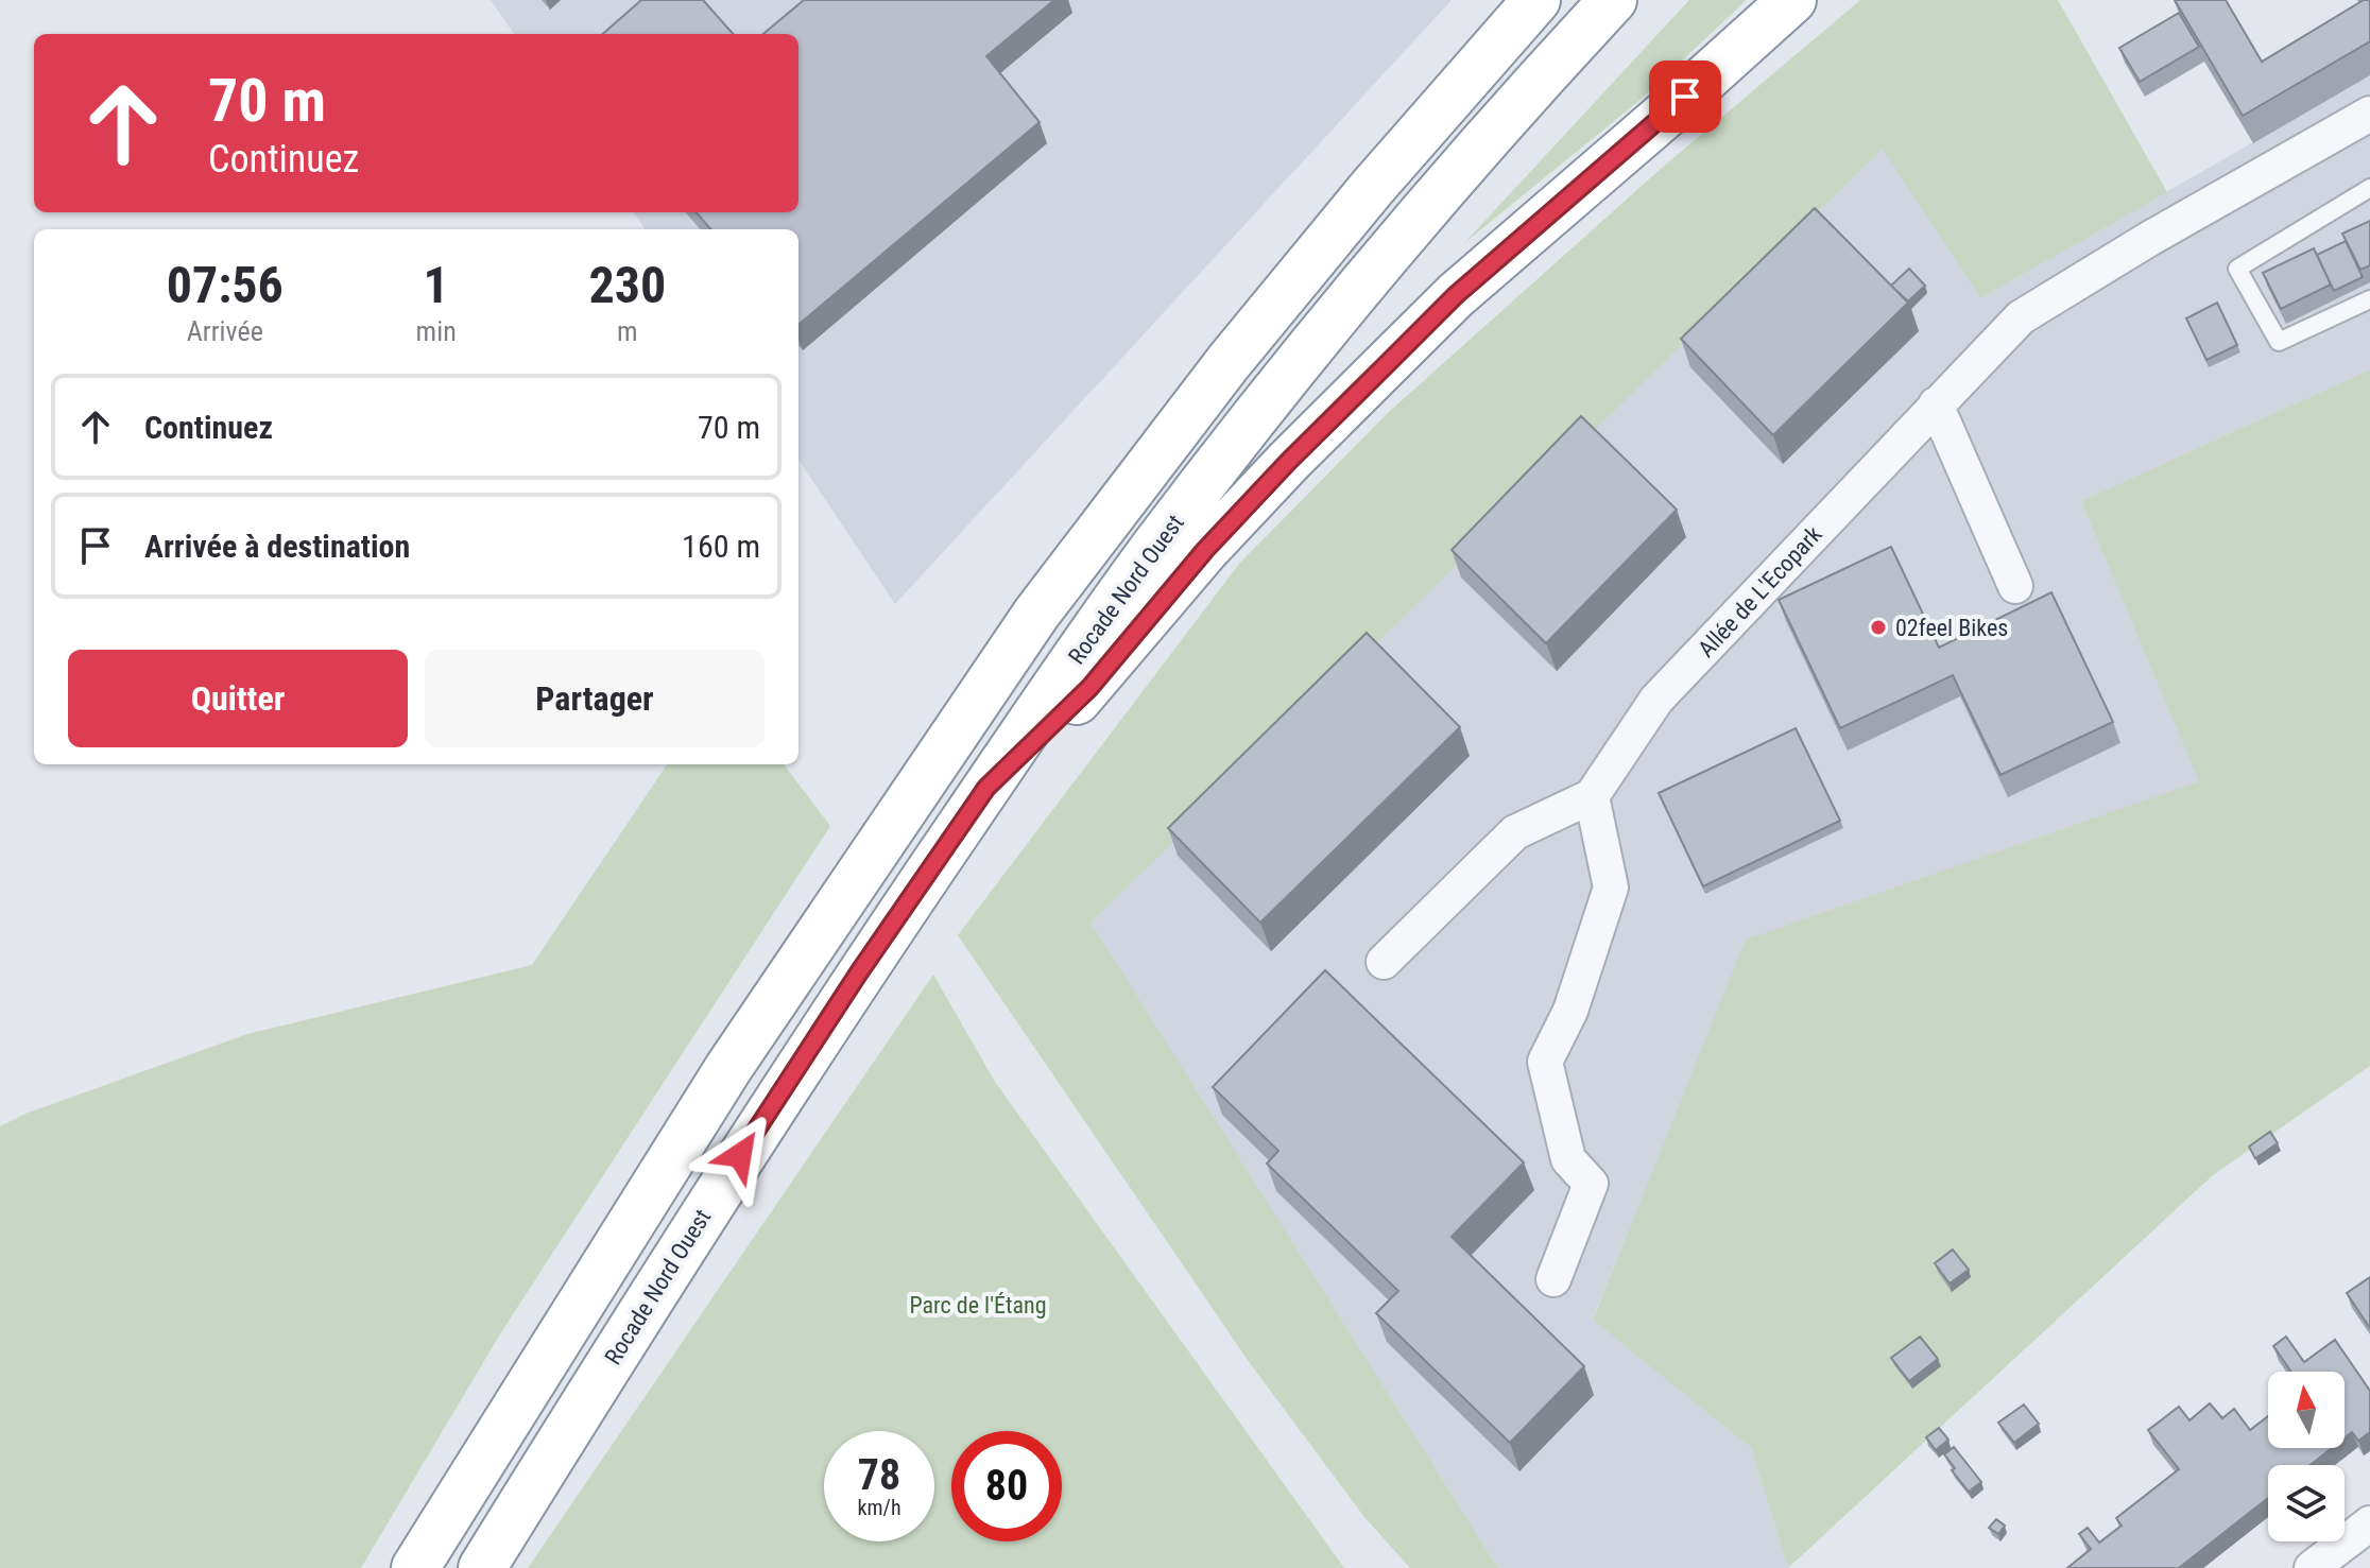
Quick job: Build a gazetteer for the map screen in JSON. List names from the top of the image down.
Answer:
{
  "streets": {
    "highway": ["Rocade Nord Ouest"],
    "street": ["Allée de L'Ecopark"]
  },
  "parks": ["Parc de l'Étang"],
  "places": ["02feel Bikes"],
  "north": "top",
  "page": {
    "turn": ["70 m", "Continuez"],
    "eta": [
      "07:56",
      "Arrivée",
      "1",
      "min",
      "230",
      "m"
    ],
    "list": [
      {
        "name": "Continuez",
        "value": "70 m"
      },
      {
        "name": "Arrivée à destination",
        "value": "160 m"
      }
    ],
    "buttons": ["Quitter", "Partager"],
    "speed": "78 km/h",
    "limit": "80"
  }
}
